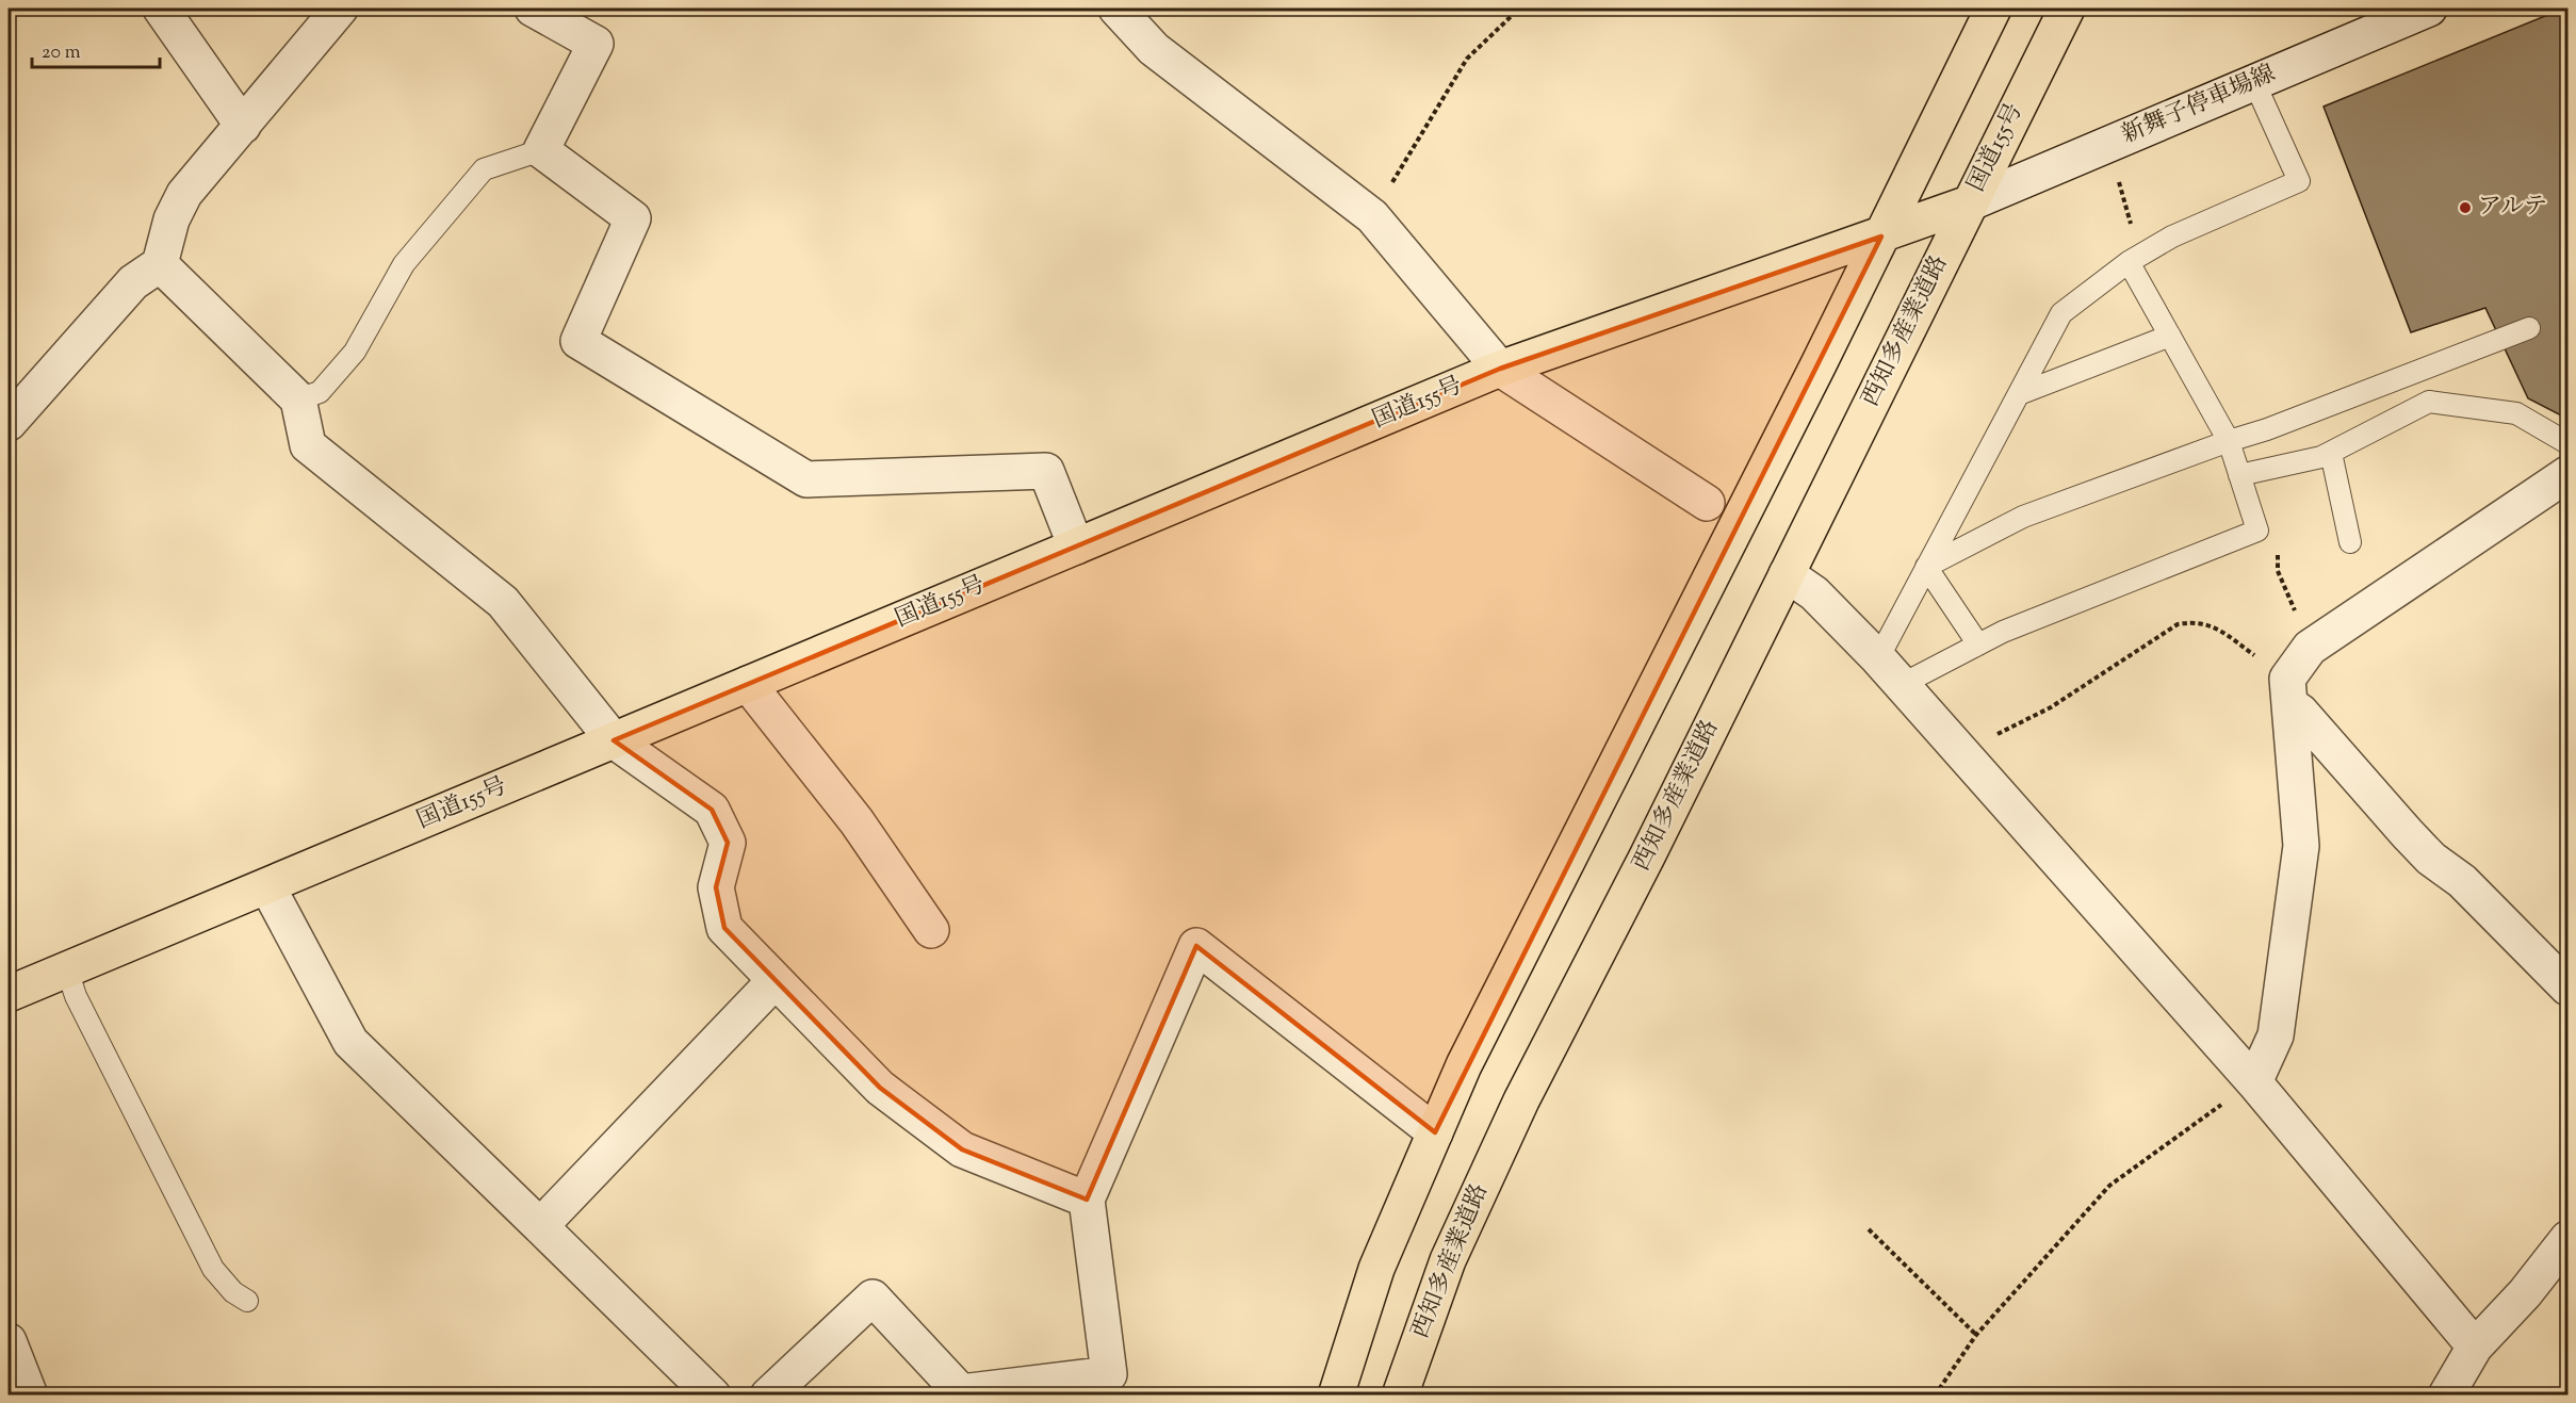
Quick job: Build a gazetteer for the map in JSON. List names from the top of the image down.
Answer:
{
  "streets": {
    "highway": ["国道155号", "西知多産業道路"],
    "street": ["新舞子停車場線"]
  },
  "crossings": [
    ["新舞子停車場線", "国道155号"],
    ["新舞子停車場線", "西知多産業道路"],
    ["国道155号", "西知多産業道路"]
  ],
  "places": ["アルテ"],
  "scale_bar": "20 m"
}
